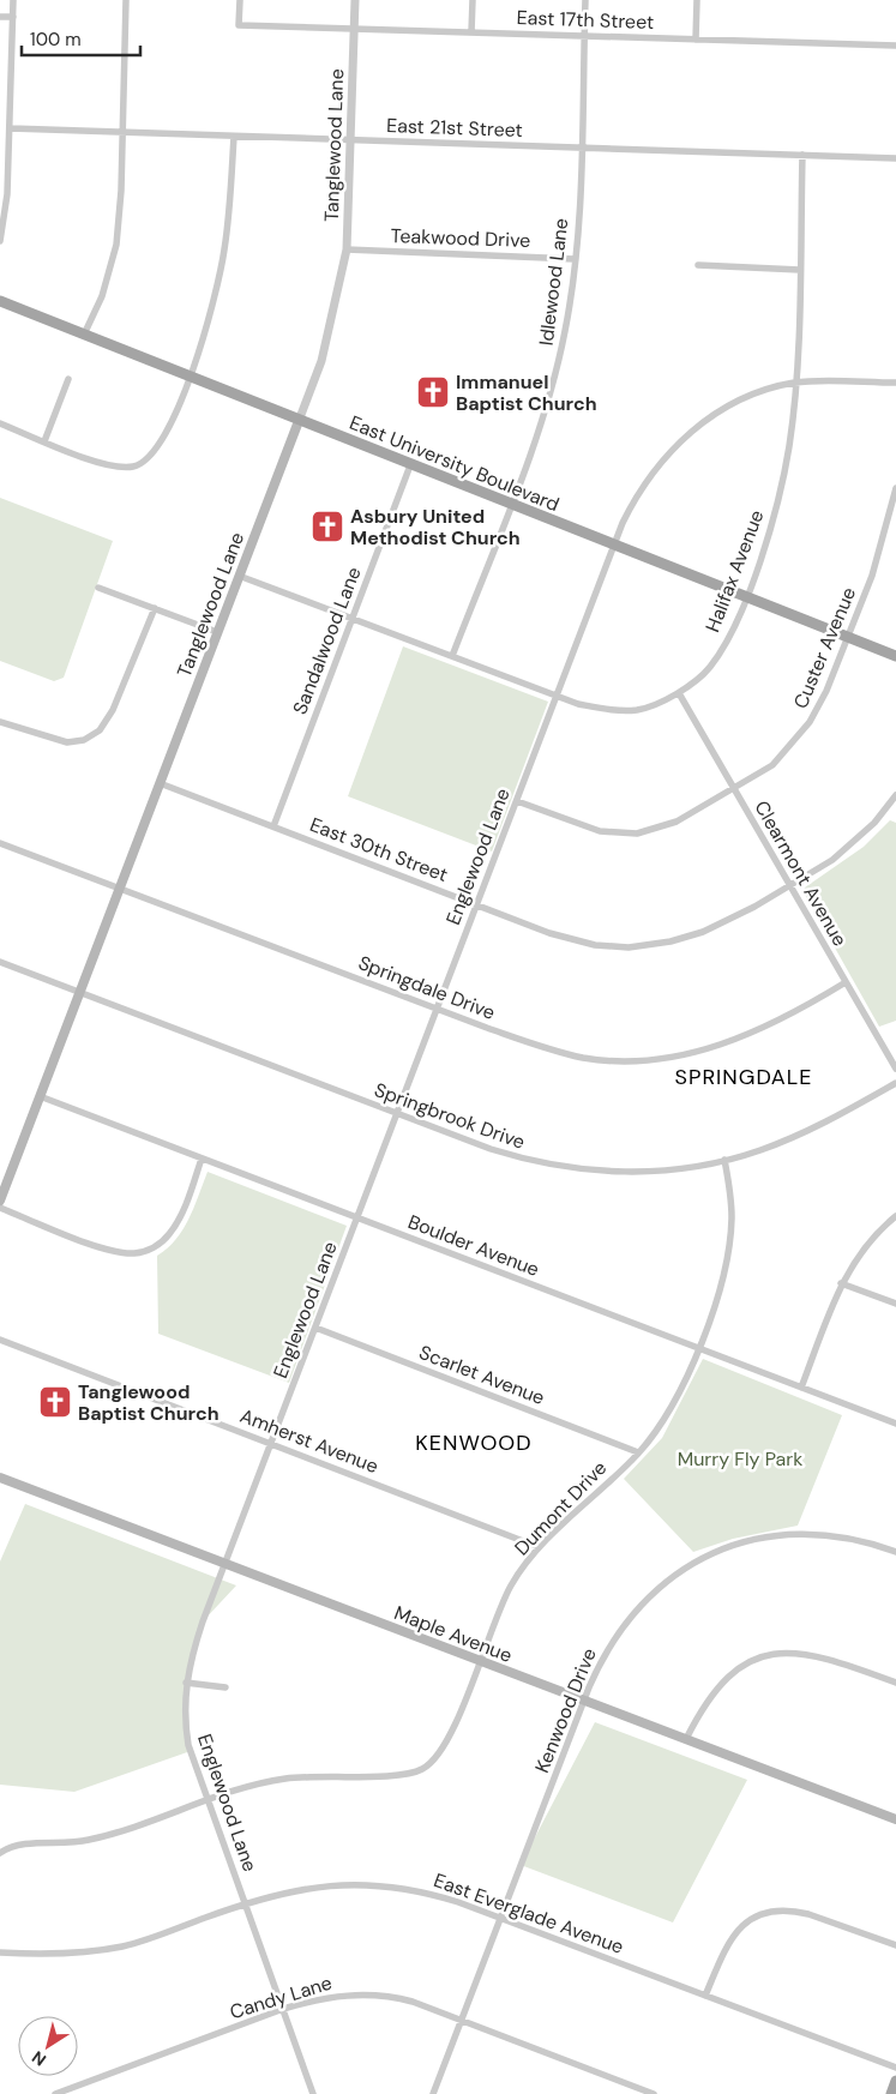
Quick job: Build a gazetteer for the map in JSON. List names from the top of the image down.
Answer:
{
  "streets": {
    "main road": ["Tanglewood Lane", "East University Boulevard", "Maple Avenue"],
    "street": [
      "East 17th Street",
      "East 21st Street",
      "Teakwood Drive",
      "Idlewood Lane",
      "Halifax Avenue",
      "Sandalwood Lane",
      "Custer Avenue",
      "East 30th Street",
      "Englewood Lane",
      "Clearmont Avenue",
      "Springdale Drive",
      "Springbrook Drive",
      "Boulder Avenue",
      "Scarlet Avenue",
      "Amherst Avenue",
      "Dumont Drive",
      "Kenwood Drive",
      "East Everglade Avenue",
      "Candy Lane"
    ]
  },
  "crossings": [
    ["East 17th Street", "Tanglewood Lane"],
    ["East 17th Street", "Idlewood Lane"],
    ["East 21st Street", "Tanglewood Lane"],
    ["East 21st Street", "Idlewood Lane"],
    ["East 21st Street", "Halifax Avenue"],
    ["Tanglewood Lane", "Teakwood Drive"],
    ["Tanglewood Lane", "East University Boulevard"],
    ["Tanglewood Lane", "Halifax Avenue"],
    ["Tanglewood Lane", "East 30th Street"],
    ["Tanglewood Lane", "Springdale Drive"],
    ["Tanglewood Lane", "Springbrook Drive"],
    ["Tanglewood Lane", "Boulder Avenue"],
    ["Teakwood Drive", "Idlewood Lane"],
    ["Idlewood Lane", "East University Boulevard"],
    ["Idlewood Lane", "Halifax Avenue"],
    ["East University Boulevard", "Halifax Avenue"],
    ["East University Boulevard", "Sandalwood Lane"],
    ["East University Boulevard", "Custer Avenue"],
    ["East University Boulevard", "Englewood Lane"],
    ["Halifax Avenue", "Sandalwood Lane"],
    ["Halifax Avenue", "Englewood Lane"],
    ["Halifax Avenue", "Clearmont Avenue"],
    ["Sandalwood Lane", "East 30th Street"],
    ["Custer Avenue", "Englewood Lane"],
    ["Custer Avenue", "Clearmont Avenue"],
    ["East 30th Street", "Englewood Lane"],
    ["East 30th Street", "Clearmont Avenue"],
    ["Englewood Lane", "Springdale Drive"],
    ["Englewood Lane", "Springbrook Drive"],
    ["Englewood Lane", "Boulder Avenue"],
    ["Englewood Lane", "Scarlet Avenue"],
    ["Englewood Lane", "Amherst Avenue"],
    ["Englewood Lane", "Dumont Drive"],
    ["Englewood Lane", "Maple Avenue"],
    ["Englewood Lane", "East Everglade Avenue"],
    ["Englewood Lane", "Candy Lane"],
    ["Clearmont Avenue", "Springdale Drive"],
    ["Springbrook Drive", "Dumont Drive"],
    ["Boulder Avenue", "Dumont Drive"],
    ["Scarlet Avenue", "Dumont Drive"],
    ["Amherst Avenue", "Dumont Drive"],
    ["Dumont Drive", "Maple Avenue"],
    ["Maple Avenue", "Kenwood Drive"],
    ["Kenwood Drive", "East Everglade Avenue"],
    ["Kenwood Drive", "Candy Lane"]
  ],
  "districts": ["SPRINGDALE", "KENWOOD"],
  "parks": ["Murry Fly Park"],
  "places": {
    "church": ["Immanuel Baptist Church", "Asbury United Methodist Church", "Tanglewood Baptist Church"]
  },
  "scale_bar": "100 m",
  "north": "bottom left"
}
